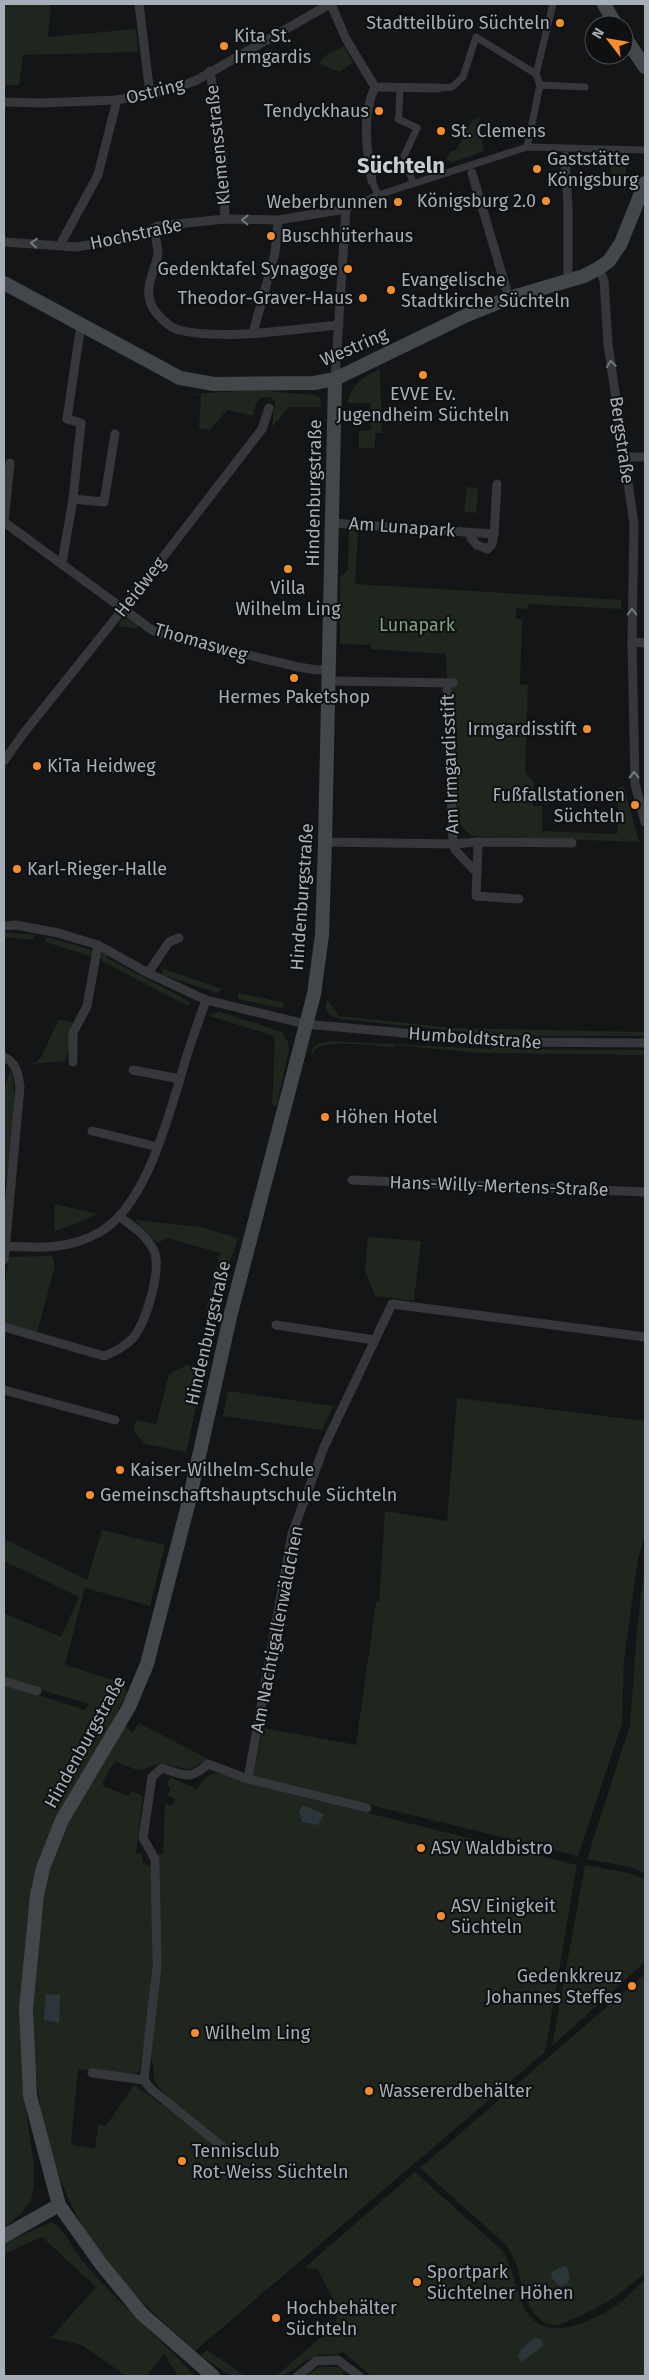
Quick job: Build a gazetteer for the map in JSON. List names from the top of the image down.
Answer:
{
  "streets": {
    "main road": ["Westring", "Hindenburgstraße"],
    "street": [
      "Ostring",
      "Klemensstraße",
      "Hochstraße",
      "Bergstraße",
      "Am Lunapark",
      "Heidweg",
      "Thomasweg",
      "Am Irmgardisstift",
      "Humboldtstraße",
      "Hans-Willy-Mertens-Straße",
      "Am Nachtigallenwäldchen"
    ]
  },
  "crossings": [
    ["Ostring", "Klemensstraße"],
    ["Ostring", "Hochstraße"],
    ["Klemensstraße", "Hochstraße"],
    ["Hochstraße", "Hindenburgstraße"],
    ["Westring", "Bergstraße"],
    ["Westring", "Hindenburgstraße"],
    ["Hindenburgstraße", "Am Lunapark"],
    ["Hindenburgstraße", "Thomasweg"],
    ["Hindenburgstraße", "Am Irmgardisstift"],
    ["Hindenburgstraße", "Humboldtstraße"],
    ["Heidweg", "Thomasweg"],
    ["Thomasweg", "Am Irmgardisstift"]
  ],
  "one_way": ["Bergstraße"],
  "districts": ["Süchteln"],
  "parks": ["Lunapark"],
  "places": [
    "Stadtteilbüro Süchteln",
    "Kita St. Irmgardis",
    "Tendyckhaus",
    "St. Clemens",
    "Gaststätte Königsburg",
    "Königsburg 2.0",
    "Weberbrunnen",
    "Buschhüterhaus",
    "Gedenktafel Synagoge",
    "Evangelische Stadtkirche Süchteln",
    "Theodor-Graver-Haus",
    "EVVE Ev. Jugendheim Süchteln",
    "Villa Wilhelm Ling",
    "Hermes Paketshop",
    "Irmgardisstift",
    "KiTa Heidweg",
    "Fußfallstationen Süchteln",
    "Karl-Rieger-Halle",
    "Höhen Hotel",
    "Kaiser-Wilhelm-Schule",
    "Gemeinschaftshauptschule Süchteln",
    "ASV Waldbistro",
    "ASV Einigkeit Süchteln",
    "Gedenkkreuz Johannes Steffes",
    "Wilhelm Ling",
    "Wassererdbehälter",
    "Tennisclub Rot-Weiss Süchteln",
    "Sportpark Süchtelner Höhen",
    "Hochbehälter Süchteln"
  ],
  "north": "top left"
}
